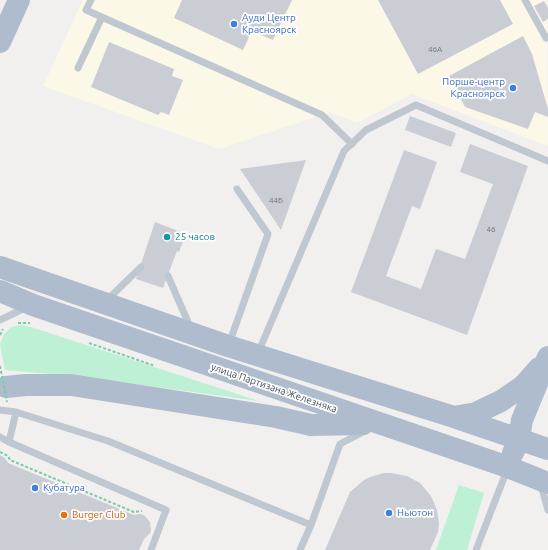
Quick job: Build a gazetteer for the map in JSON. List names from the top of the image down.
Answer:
{
  "streets": {
    "main road": ["улица Партизана Железняка"]
  },
  "places": [
    "Ауди Центр Красноярск",
    "Порше-центр Красноярск",
    "25 часов",
    "Кубатура",
    "Ньютон",
    "Burger Club"
  ],
  "house_numbers": ["46А", "44Б", "46"]
}
